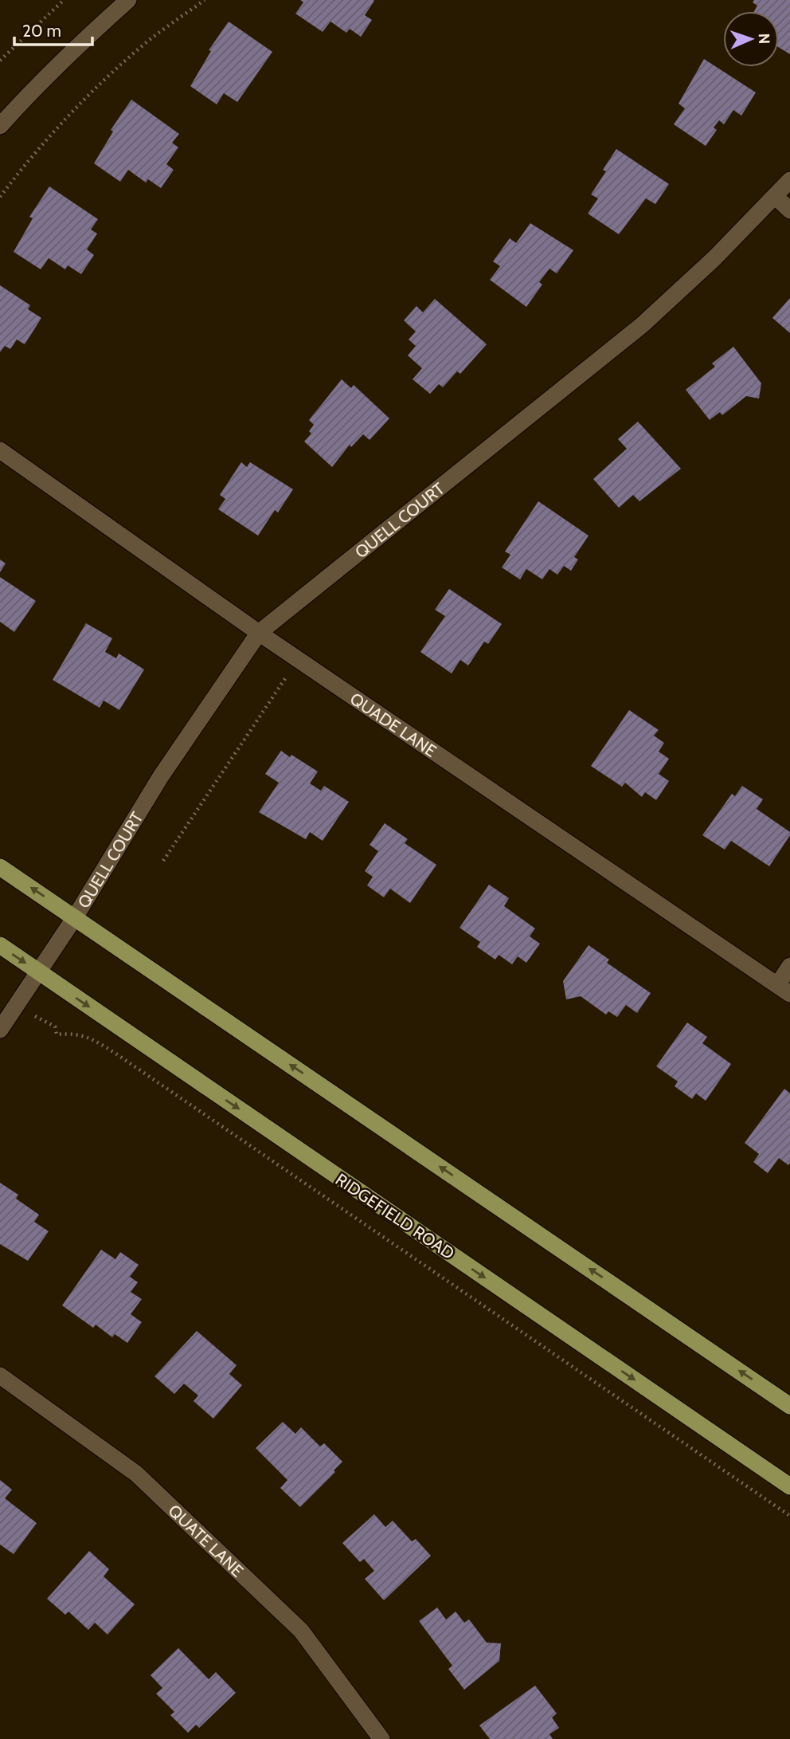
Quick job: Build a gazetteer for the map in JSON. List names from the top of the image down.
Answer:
{
  "streets": {
    "main road": ["RIDGEFIELD ROAD"],
    "street": ["QUELL COURT", "QUADE LANE", "QUATE LANE"]
  },
  "crossings": [
    ["QUELL COURT", "QUADE LANE"],
    ["QUELL COURT", "RIDGEFIELD ROAD"]
  ],
  "scale_bar": "20 m",
  "north": "right"
}
